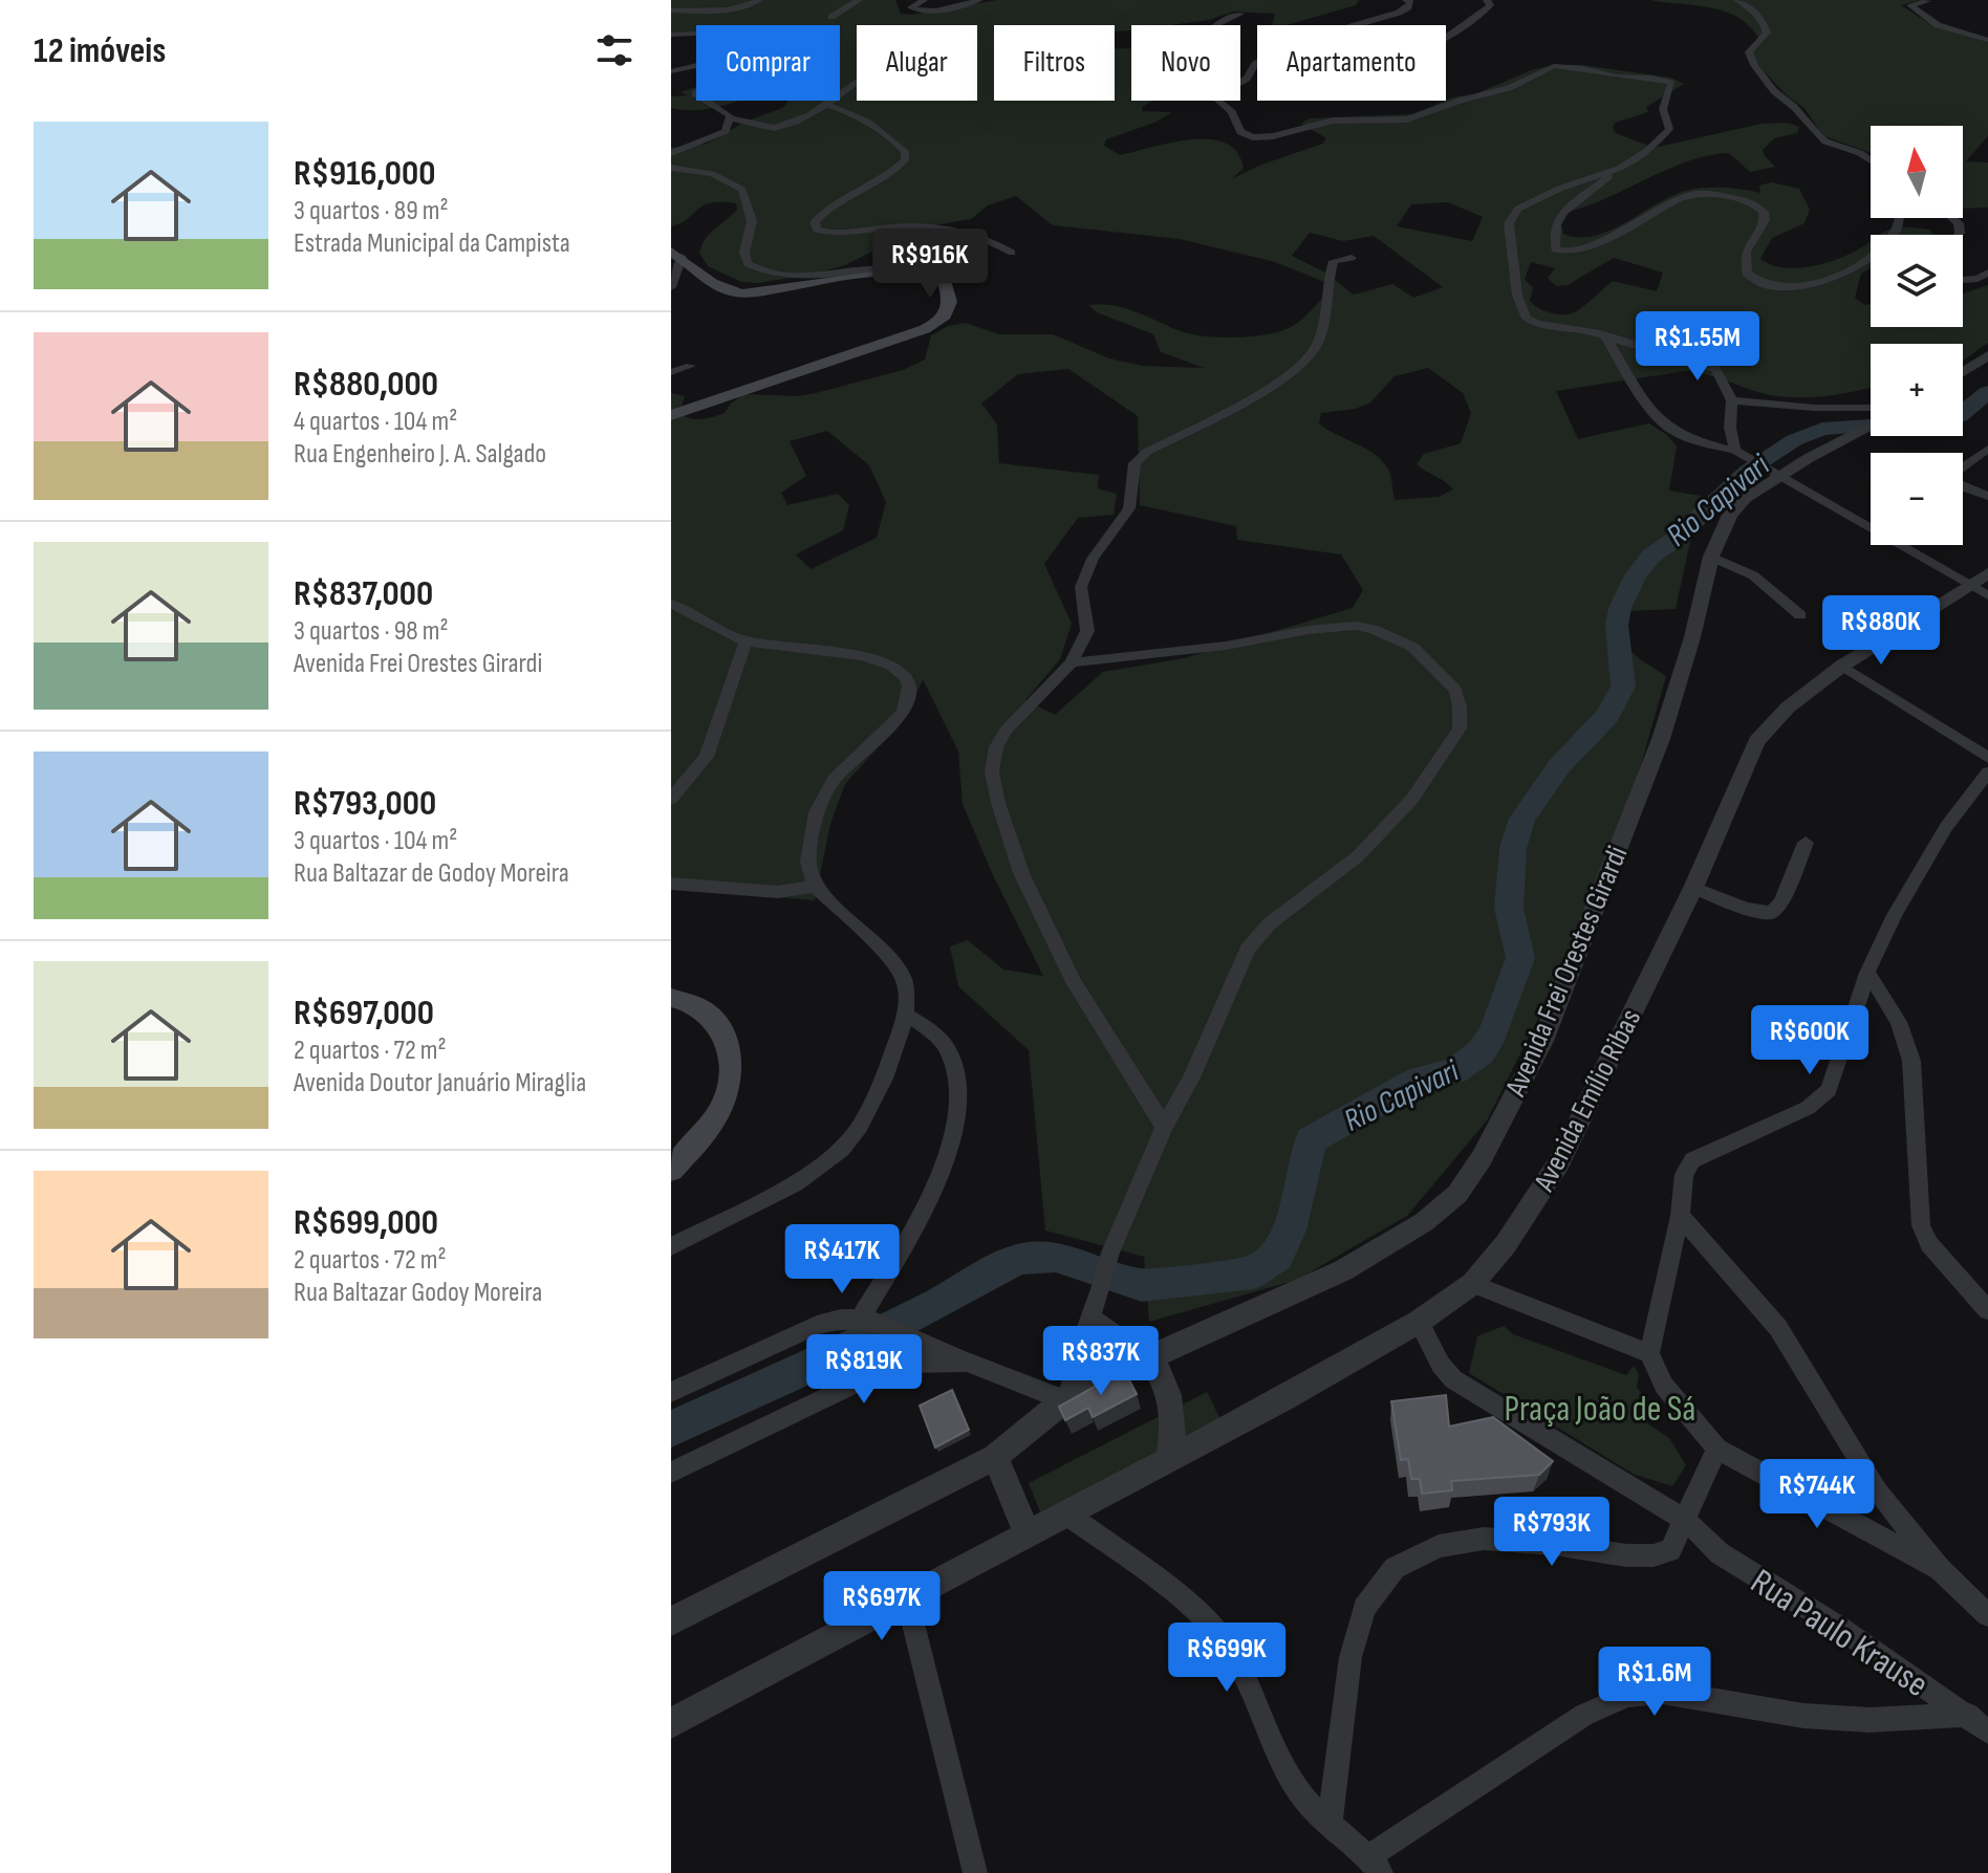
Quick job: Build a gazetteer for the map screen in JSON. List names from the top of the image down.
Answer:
{
  "streets": {
    "street": ["Avenida Frei Orestes Girardi", "Avenida Emílio Ribas", "Rua Paulo Krause"]
  },
  "crossings": [
    ["Avenida Emílio Ribas", "Rua Paulo Krause"]
  ],
  "water": ["Rio Capivari"],
  "parks": ["Praça João de Sá"],
  "north": "top",
  "page": {
    "heading": "12 imóveis",
    "chip": [
      "Comprar",
      "Alugar",
      "Filtros",
      "Novo",
      "Apartamento"
    ],
    "list": [
      {
        "name": "R$916,000",
        "note": "3 quartos · 89 m² · Estrada Municipal da Campista"
      },
      {
        "name": "R$880,000",
        "note": "4 quartos · 104 m² · Rua Engenheiro J. A. Salgado"
      },
      {
        "name": "R$837,000",
        "note": "3 quartos · 98 m² · Avenida Frei Orestes Girardi"
      },
      {
        "name": "R$793,000",
        "note": "3 quartos · 104 m² · Rua Baltazar de Godoy Moreira"
      },
      {
        "name": "R$697,000",
        "note": "2 quartos · 72 m² · Avenida Doutor Januário Miraglia"
      },
      {
        "name": "R$699,000",
        "note": "2 quartos · 72 m² · Rua Baltazar Godoy Moreira"
      }
    ],
    "map_buttons": ["+", "−"],
    "price": [
      "R$916K",
      "R$1.55M",
      "R$880K",
      "R$600K",
      "R$417K",
      "R$837K",
      "R$819K",
      "R$744K",
      "R$793K",
      "R$697K",
      "R$699K",
      "R$1.6M"
    ]
  }
}
